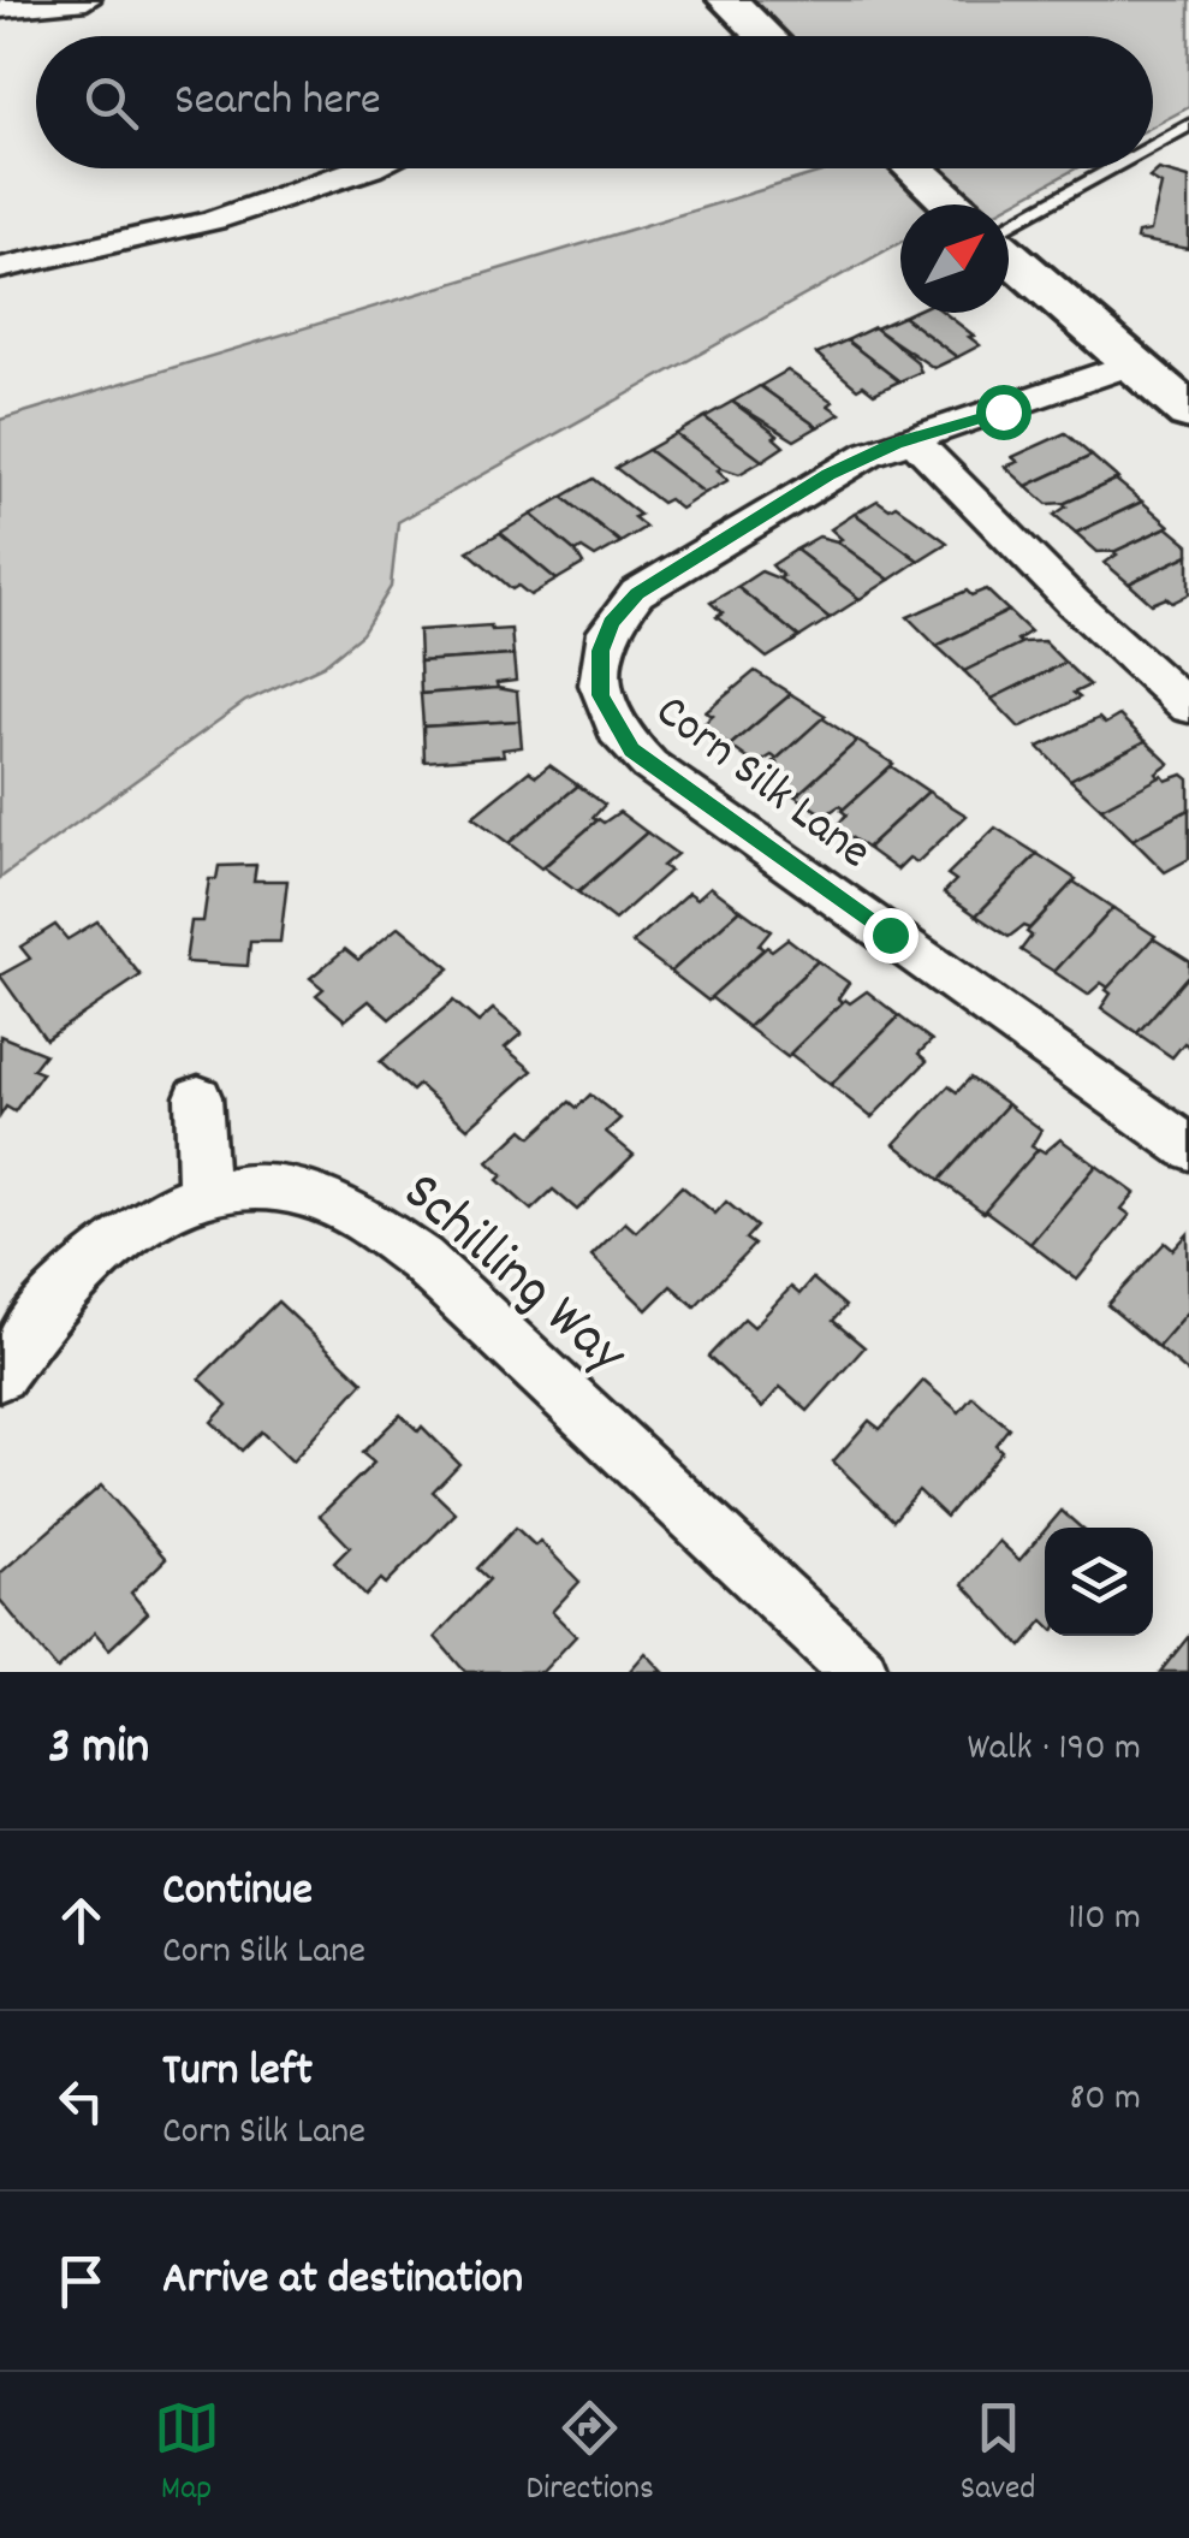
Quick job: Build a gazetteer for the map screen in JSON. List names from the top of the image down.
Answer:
{
  "streets": {
    "street": ["Corn Silk Lane", "Schilling Way"]
  },
  "north": "top right",
  "page": {
    "search": "Search here",
    "heading": ["3 min", "Walk · 190 m"],
    "list": [
      ["Continue", "Corn Silk Lane", "110 m"],
      ["Turn left", "Corn Silk Lane", "80 m"],
      "Arrive at destination"
    ],
    "nav": ["Map", "Directions", "Saved"]
  }
}
